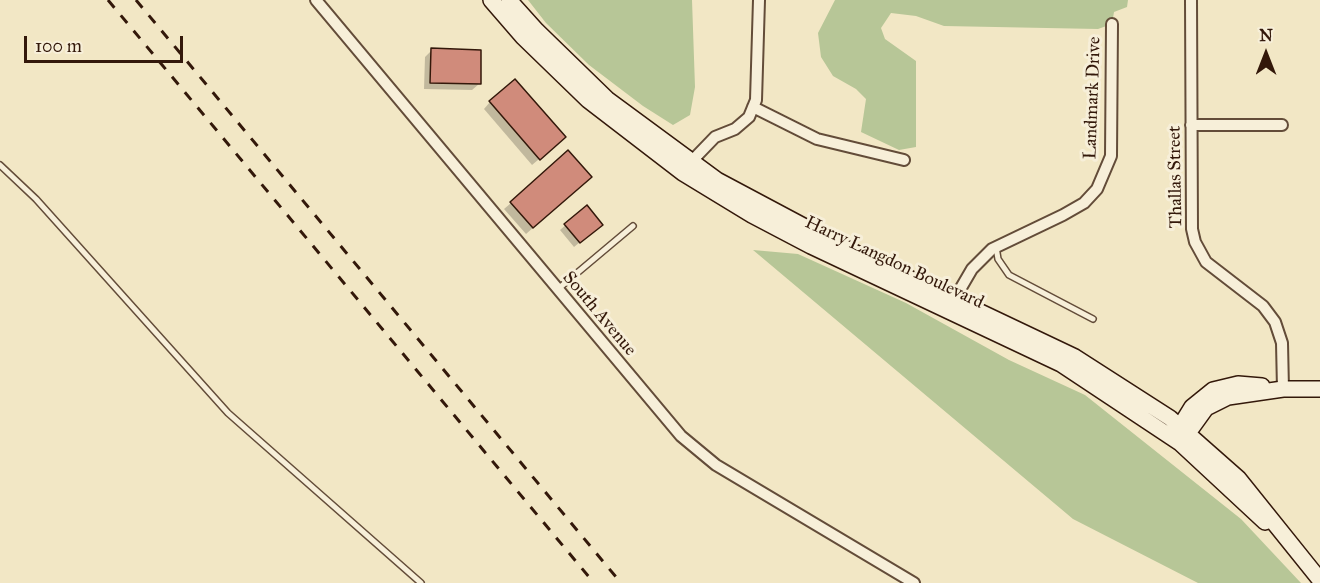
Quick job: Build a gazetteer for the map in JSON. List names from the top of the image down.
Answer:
{
  "streets": {
    "main road": ["Harry Langdon Boulevard"],
    "street": ["Landmark Drive", "Thallas Street", "South Avenue"]
  },
  "crossings": [
    ["Landmark Drive", "Harry Langdon Boulevard"]
  ],
  "scale_bar": "100 m",
  "north": "top"
}
